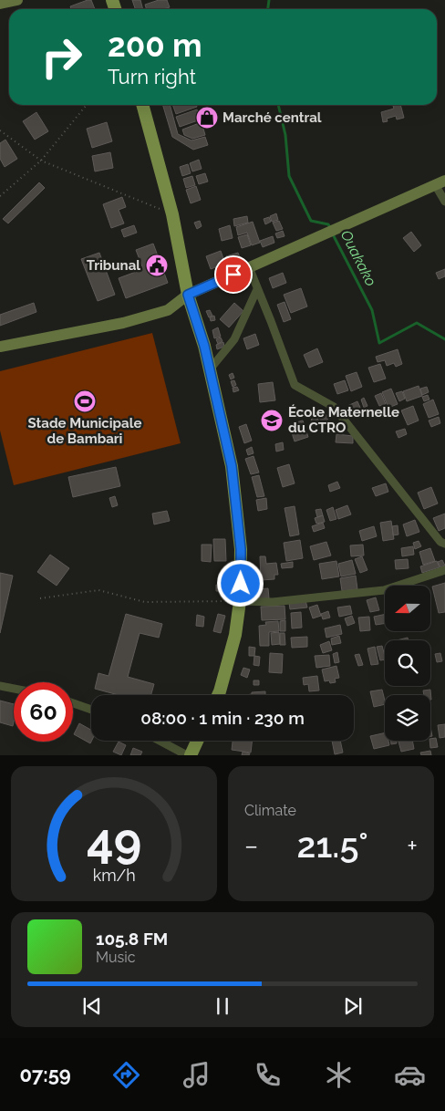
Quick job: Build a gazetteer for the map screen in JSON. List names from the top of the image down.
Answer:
{
  "water": ["Ouakako"],
  "places": {
    "shop": ["Marché central"],
    "public building": ["Tribunal"],
    "sports": ["Stade Municipale de Bambari"],
    "school or university": ["École Maternelle du CTRO"]
  },
  "north": "left",
  "page": {
    "turn": ["200 m", "Turn right"],
    "limit": "60",
    "trip": "08:00 · 1 min · 230 m",
    "tile": "Climate",
    "heat": ["−", "21.5°", "+"],
    "song": ["105.8 FM", "Music"],
    "tabs": "07:59",
    "gauge": ["49", "km/h"]
  }
}
